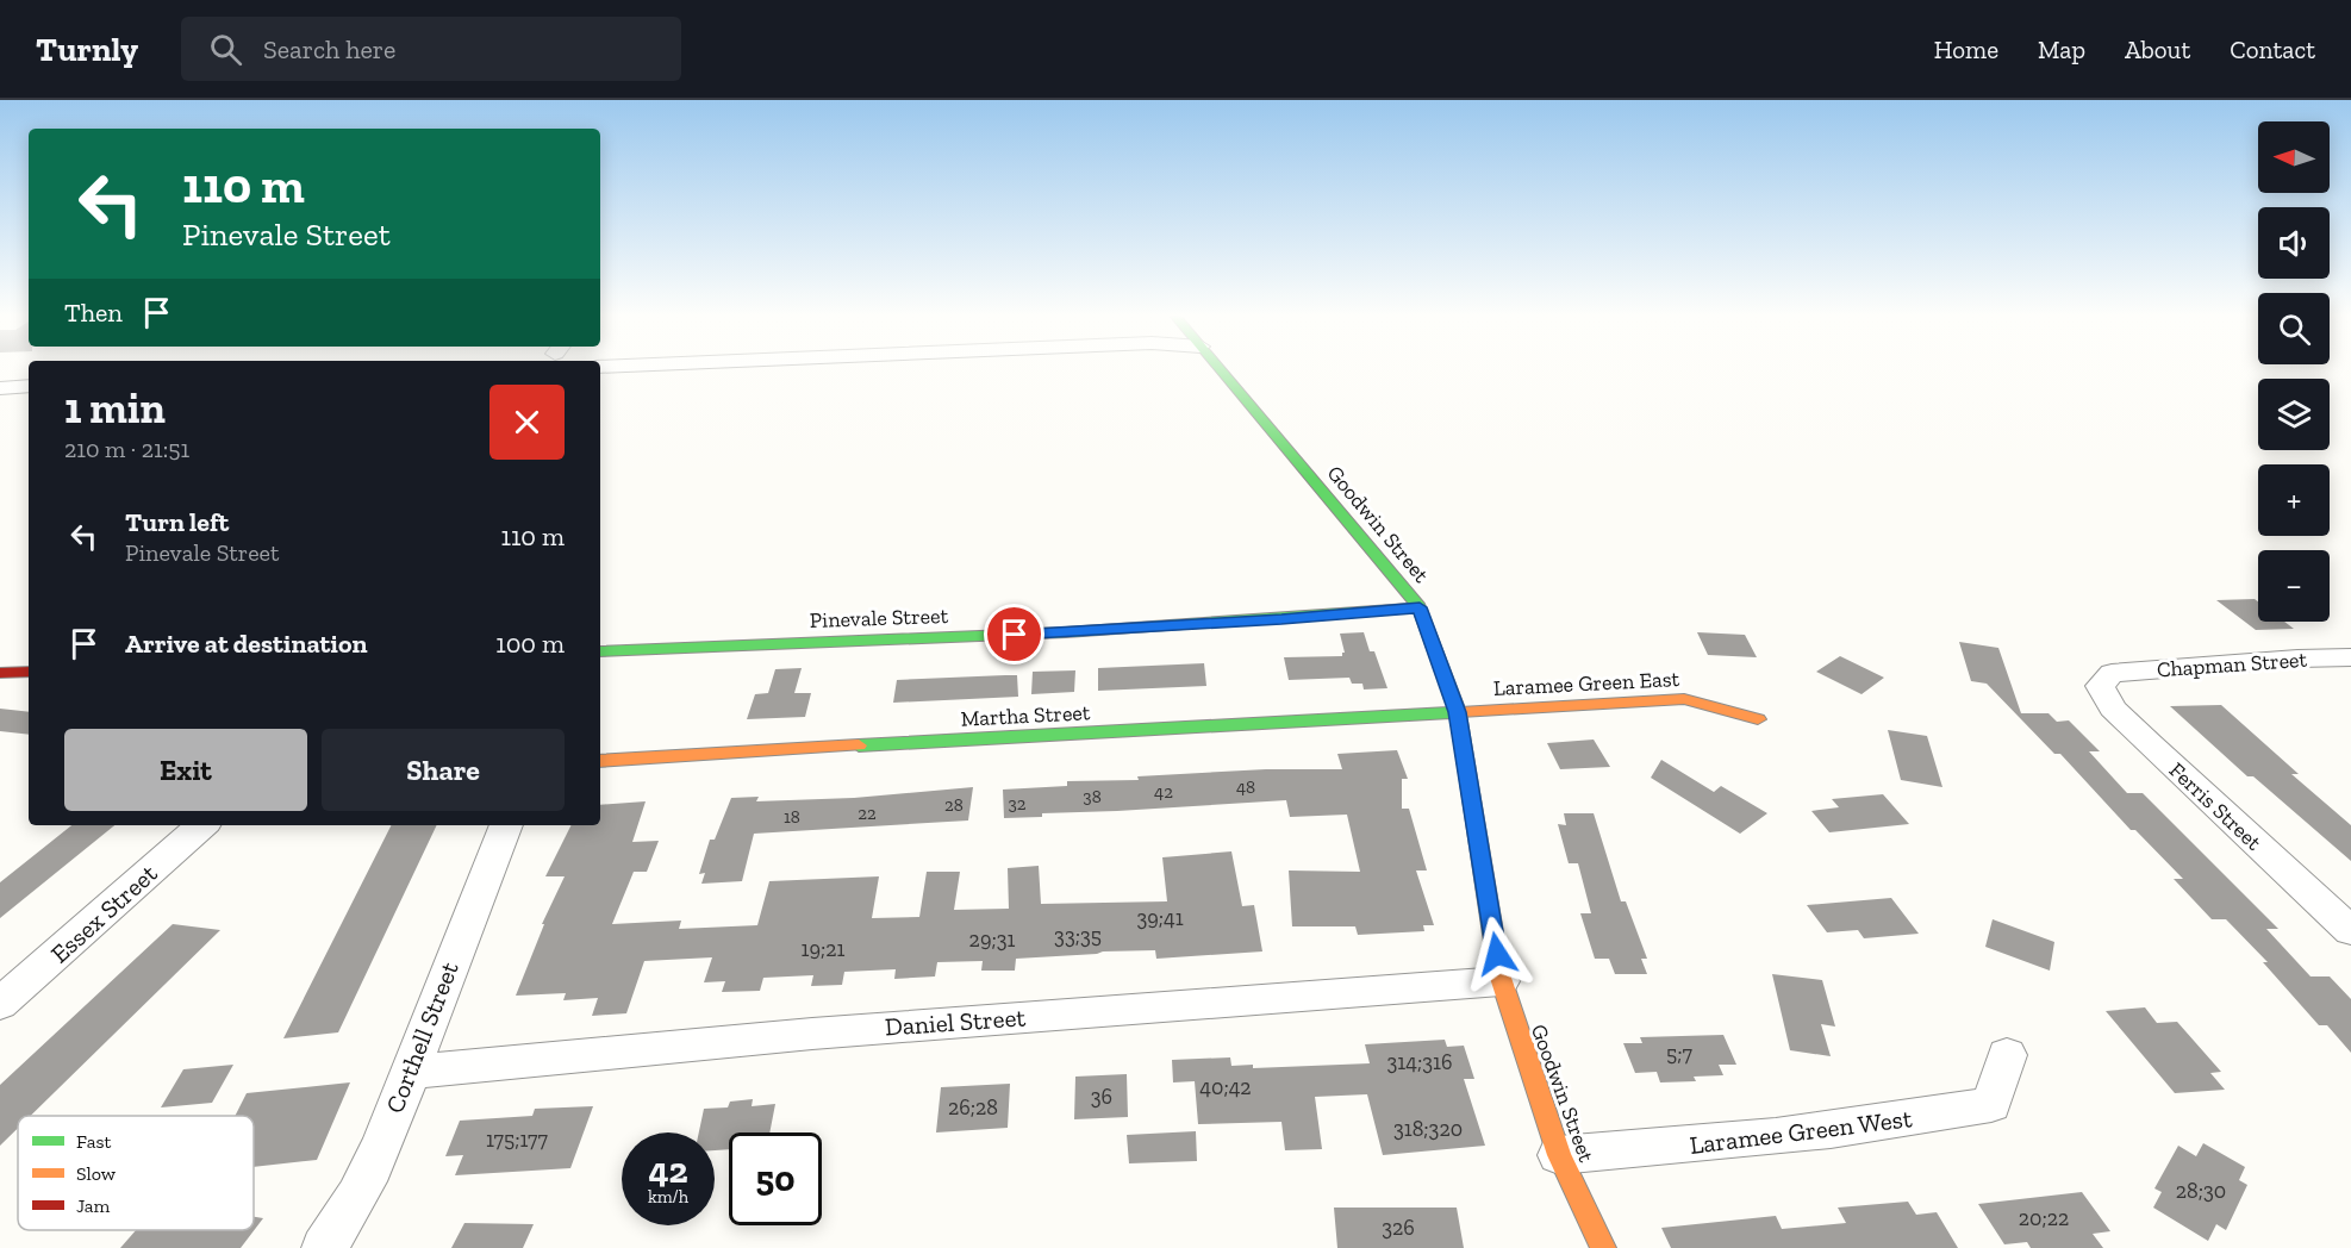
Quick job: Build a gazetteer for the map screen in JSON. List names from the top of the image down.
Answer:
{
  "streets": {
    "street": [
      "Goodwin Street",
      "Pinevale Street",
      "Chapman Street",
      "Laramee Green East",
      "Martha Street",
      "Ferris Street",
      "Essex Street",
      "Daniel Street",
      "Corthell Street",
      "Laramee Green West"
    ]
  },
  "crossings": [
    ["Goodwin Street", "Pinevale Street"],
    ["Goodwin Street", "Laramee Green East"],
    ["Goodwin Street", "Martha Street"],
    ["Goodwin Street", "Daniel Street"],
    ["Goodwin Street", "Laramee Green West"],
    ["Chapman Street", "Ferris Street"],
    ["Laramee Green East", "Martha Street"],
    ["Daniel Street", "Corthell Street"]
  ],
  "house_numbers": [
    "48",
    "42",
    "38",
    "32",
    "28",
    "22",
    "18",
    "39;41",
    "33;35",
    "29;31",
    "19;21",
    "5;7",
    "314;316",
    "40;42",
    "36",
    "26;28",
    "318;320",
    "175;177",
    "28;30",
    "20;22",
    "326"
  ],
  "legend": ["Fast", "Slow", "Jam"],
  "north": "left",
  "page": {
    "header": "Turnly",
    "search": "Search here",
    "nav": [
      "Home",
      "Map",
      "About",
      "Contact"
    ],
    "map_buttons": ["+", "−"],
    "turn": ["110 m", "Pinevale Street"],
    "then": "Then",
    "heading": ["1 min", "210 m · 21:51"],
    "list": [
      {
        "name": "Turn left",
        "note": "Pinevale Street",
        "value": "110 m"
      },
      {
        "name": "Arrive at destination",
        "value": "100 m"
      }
    ],
    "buttons": ["Exit", "Share"],
    "speed": "42 km/h",
    "limit": "50"
  }
}
